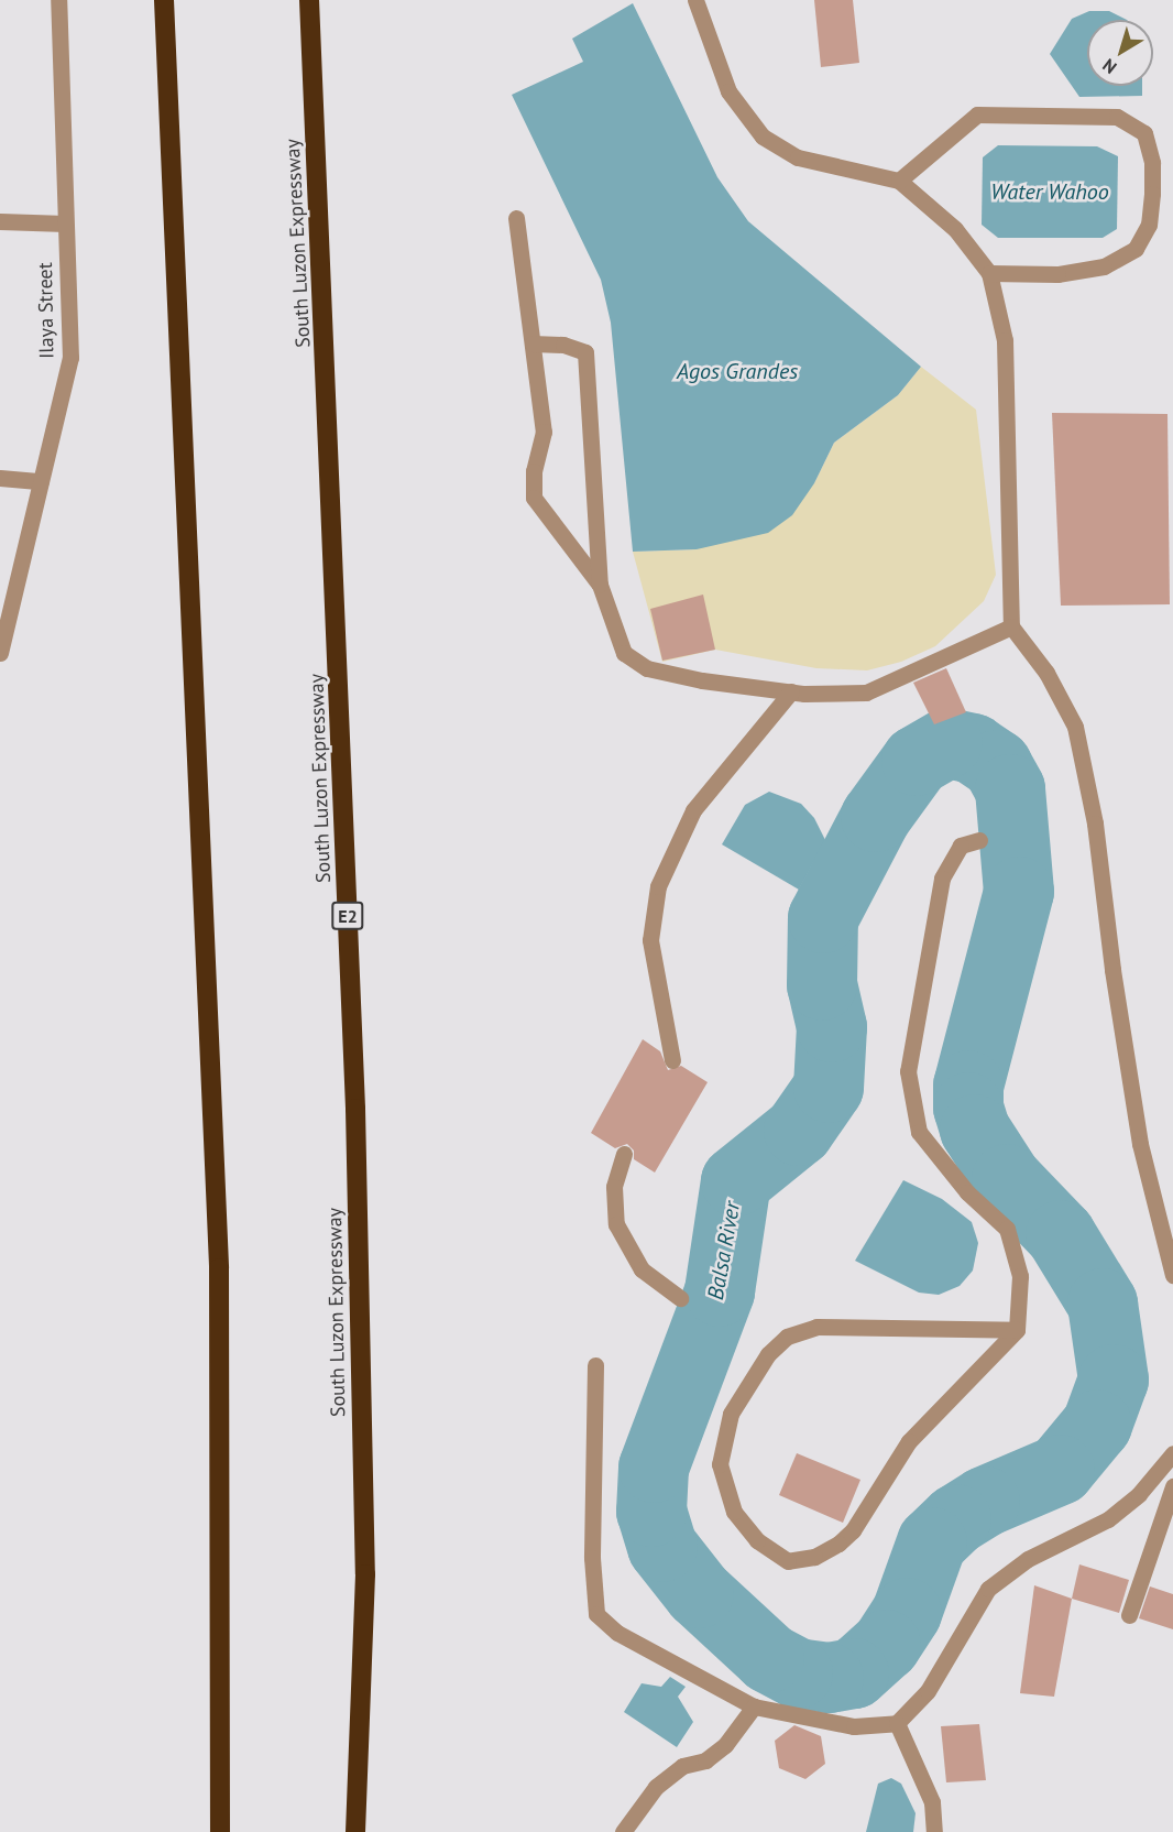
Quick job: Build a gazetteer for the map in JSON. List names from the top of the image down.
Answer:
{
  "streets": {
    "highway": ["South Luzon Expressway", "E2"],
    "street": ["Ilaya Street"]
  },
  "water": ["Water Wahoo", "Agos Grandes", "Balsa River"],
  "north": "bottom left"
}
